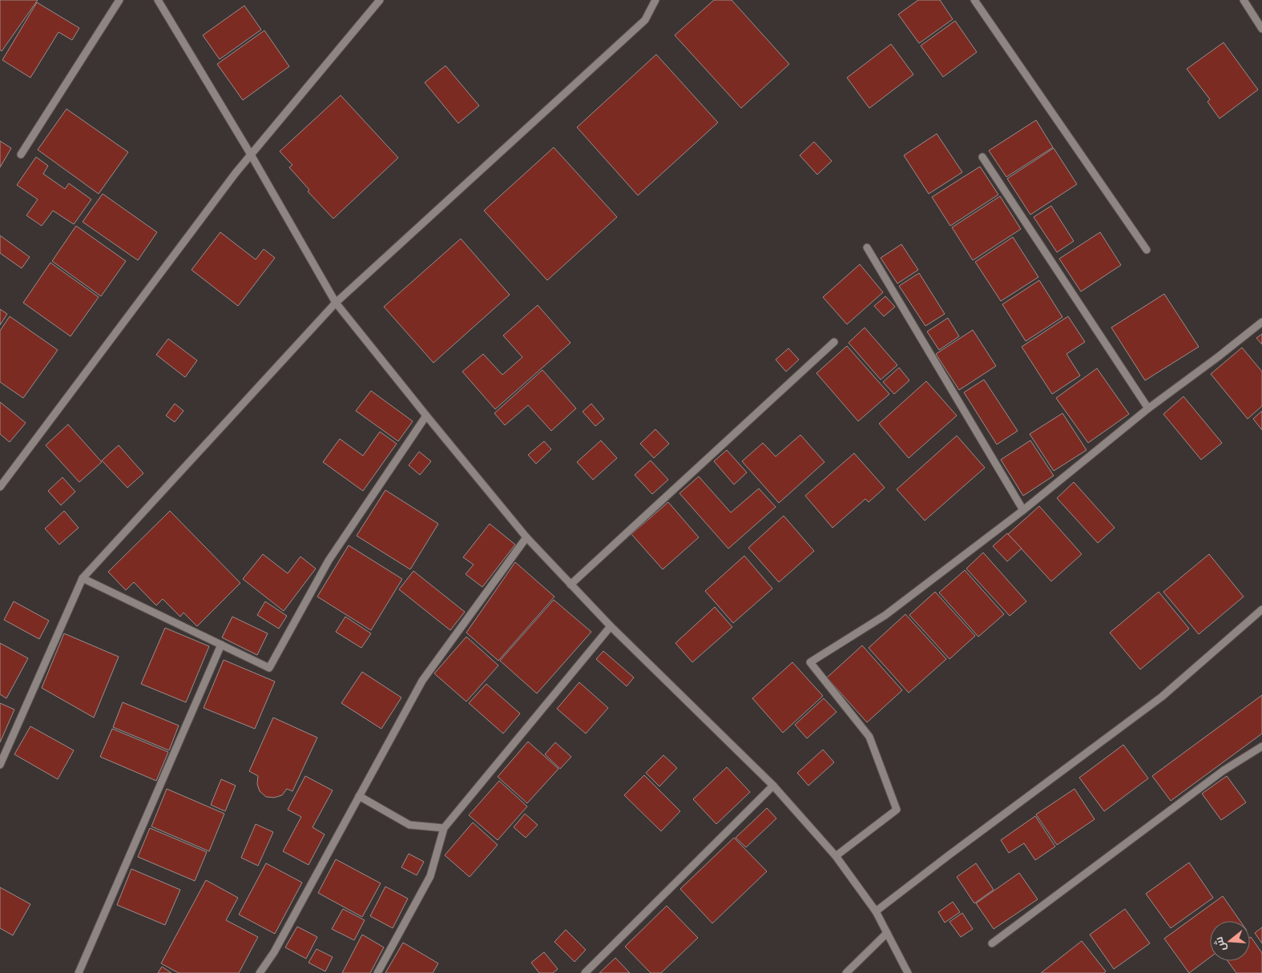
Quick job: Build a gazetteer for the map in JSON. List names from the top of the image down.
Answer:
{
  "north": "left"
}
